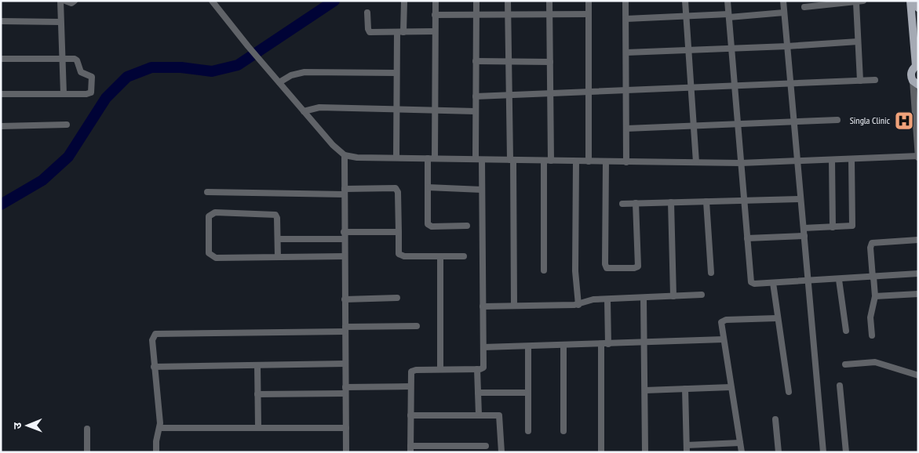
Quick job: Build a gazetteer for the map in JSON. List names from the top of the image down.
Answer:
{
  "places": {
    "hospital": ["Singla Clinic"]
  },
  "north": "left"
}
